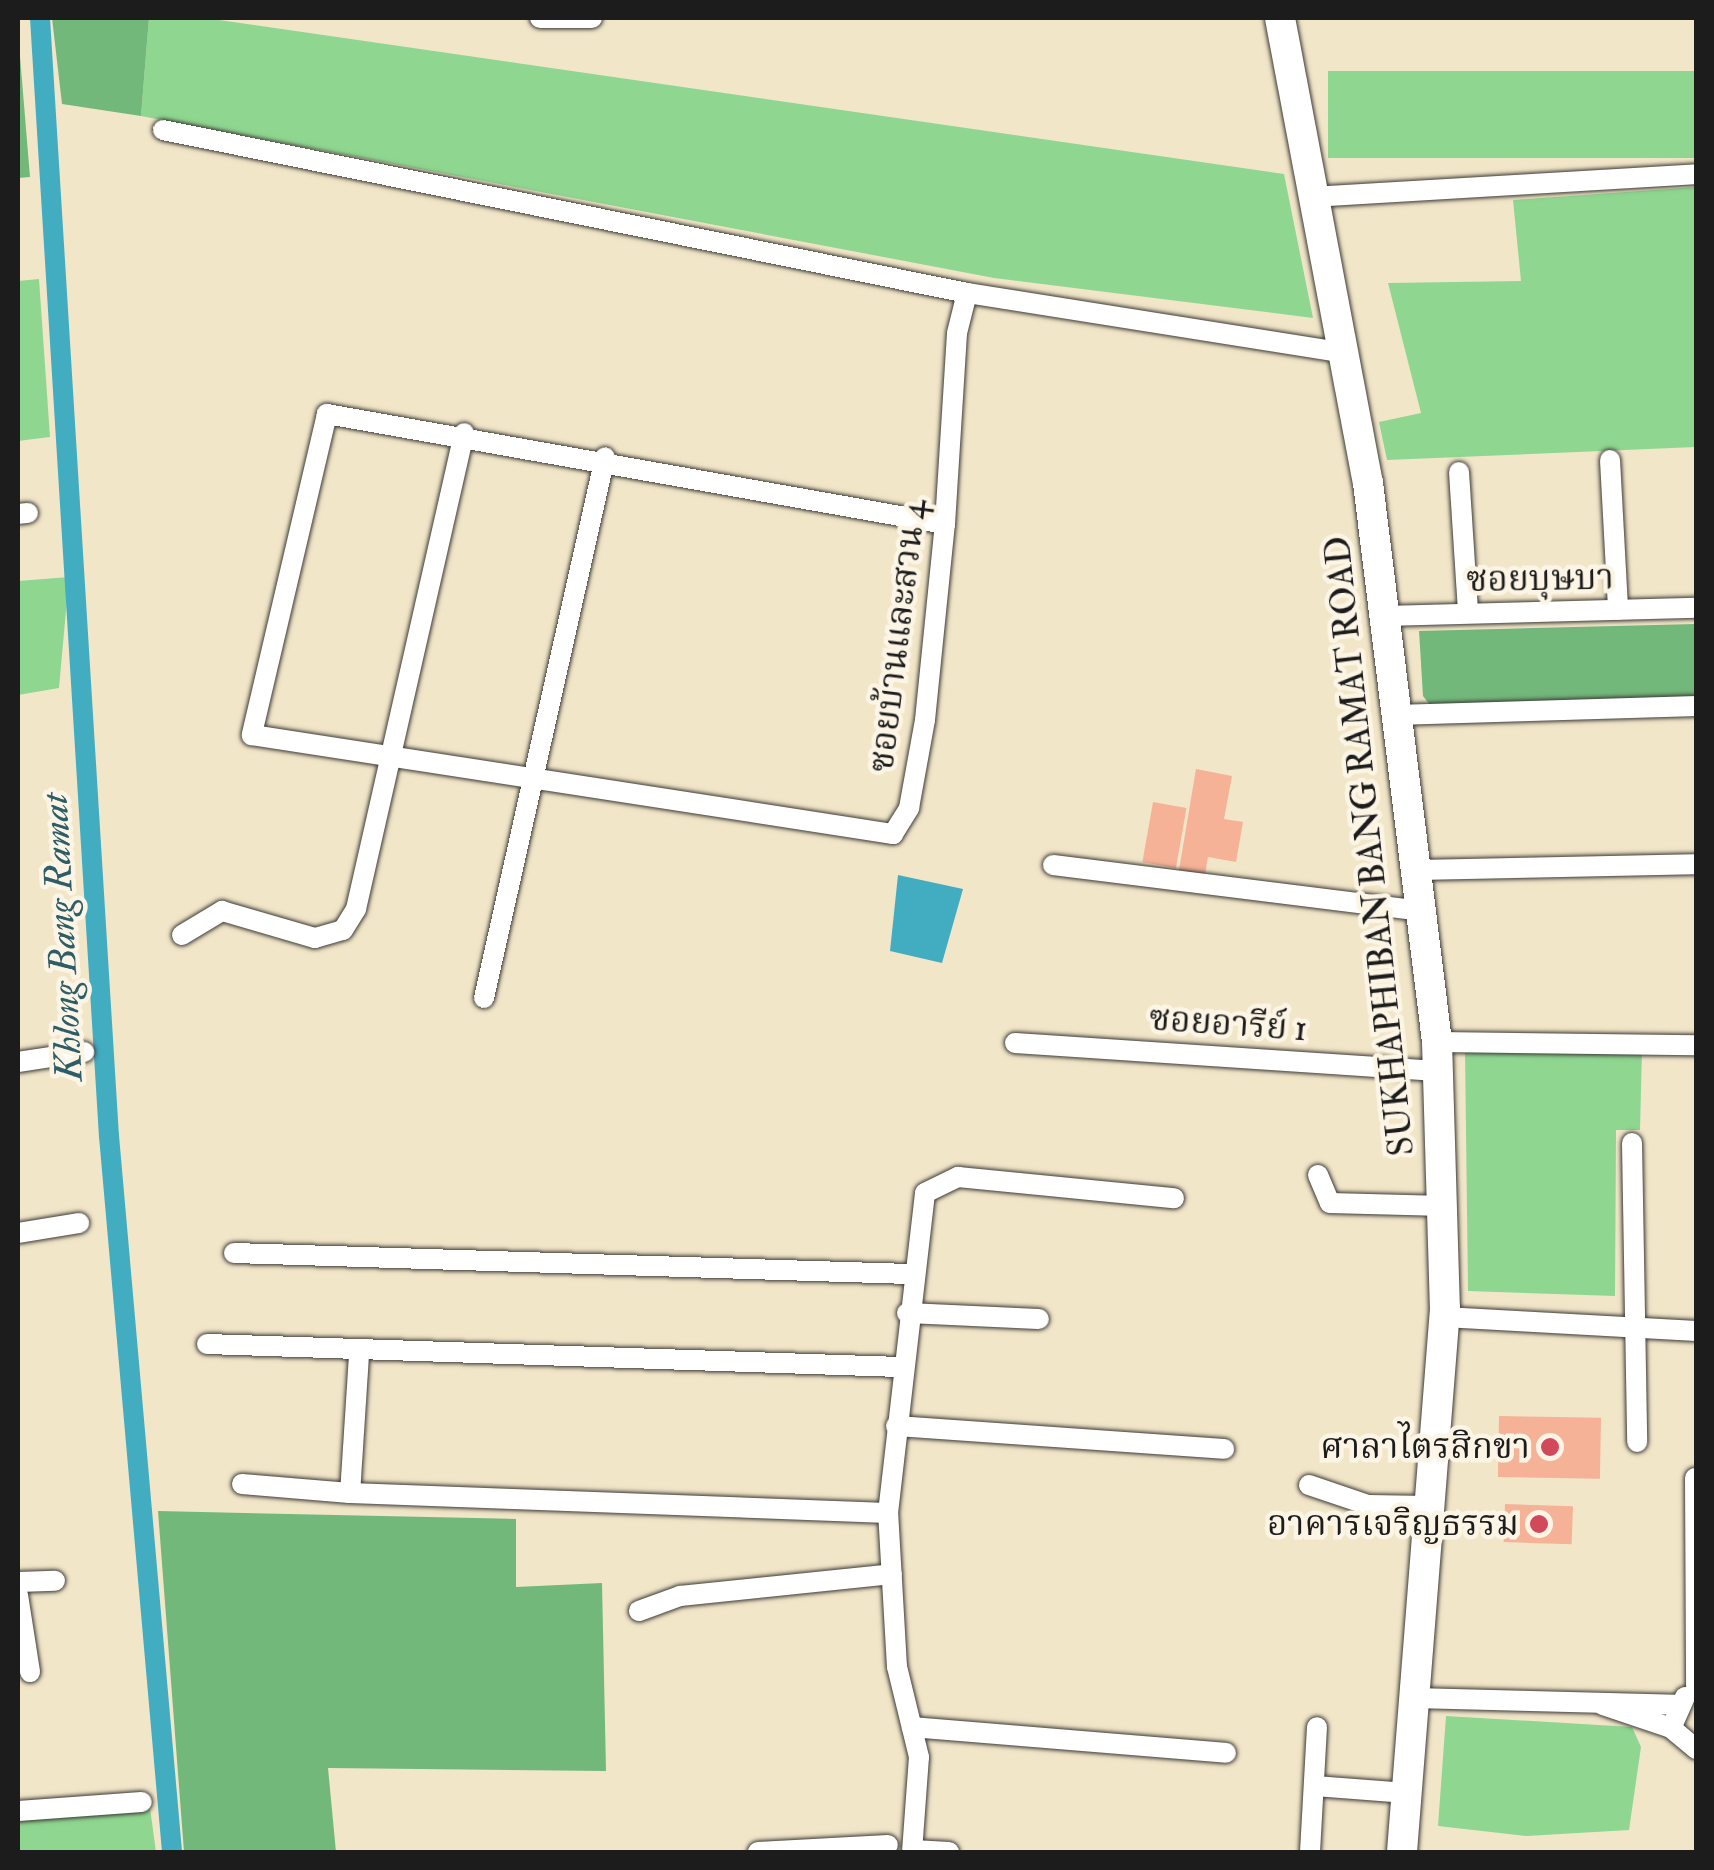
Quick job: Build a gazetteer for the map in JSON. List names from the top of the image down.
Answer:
{
  "streets": {
    "street": [
      "ซอยบุษบา",
      "ซอยบ้านและสวน 4",
      "SUKHAPHIBAN BANG RAMAT ROAD",
      "ซอยอารีย์ 1"
    ]
  },
  "crossings": [
    ["ซอยบุษบา", "SUKHAPHIBAN BANG RAMAT ROAD"],
    ["SUKHAPHIBAN BANG RAMAT ROAD", "ซอยอารีย์ 1"]
  ],
  "water": ["Khlong Bang Ramat"],
  "places": ["ศาลาไตรสิกขา", "อาคารเจริญธรรม"]
}
